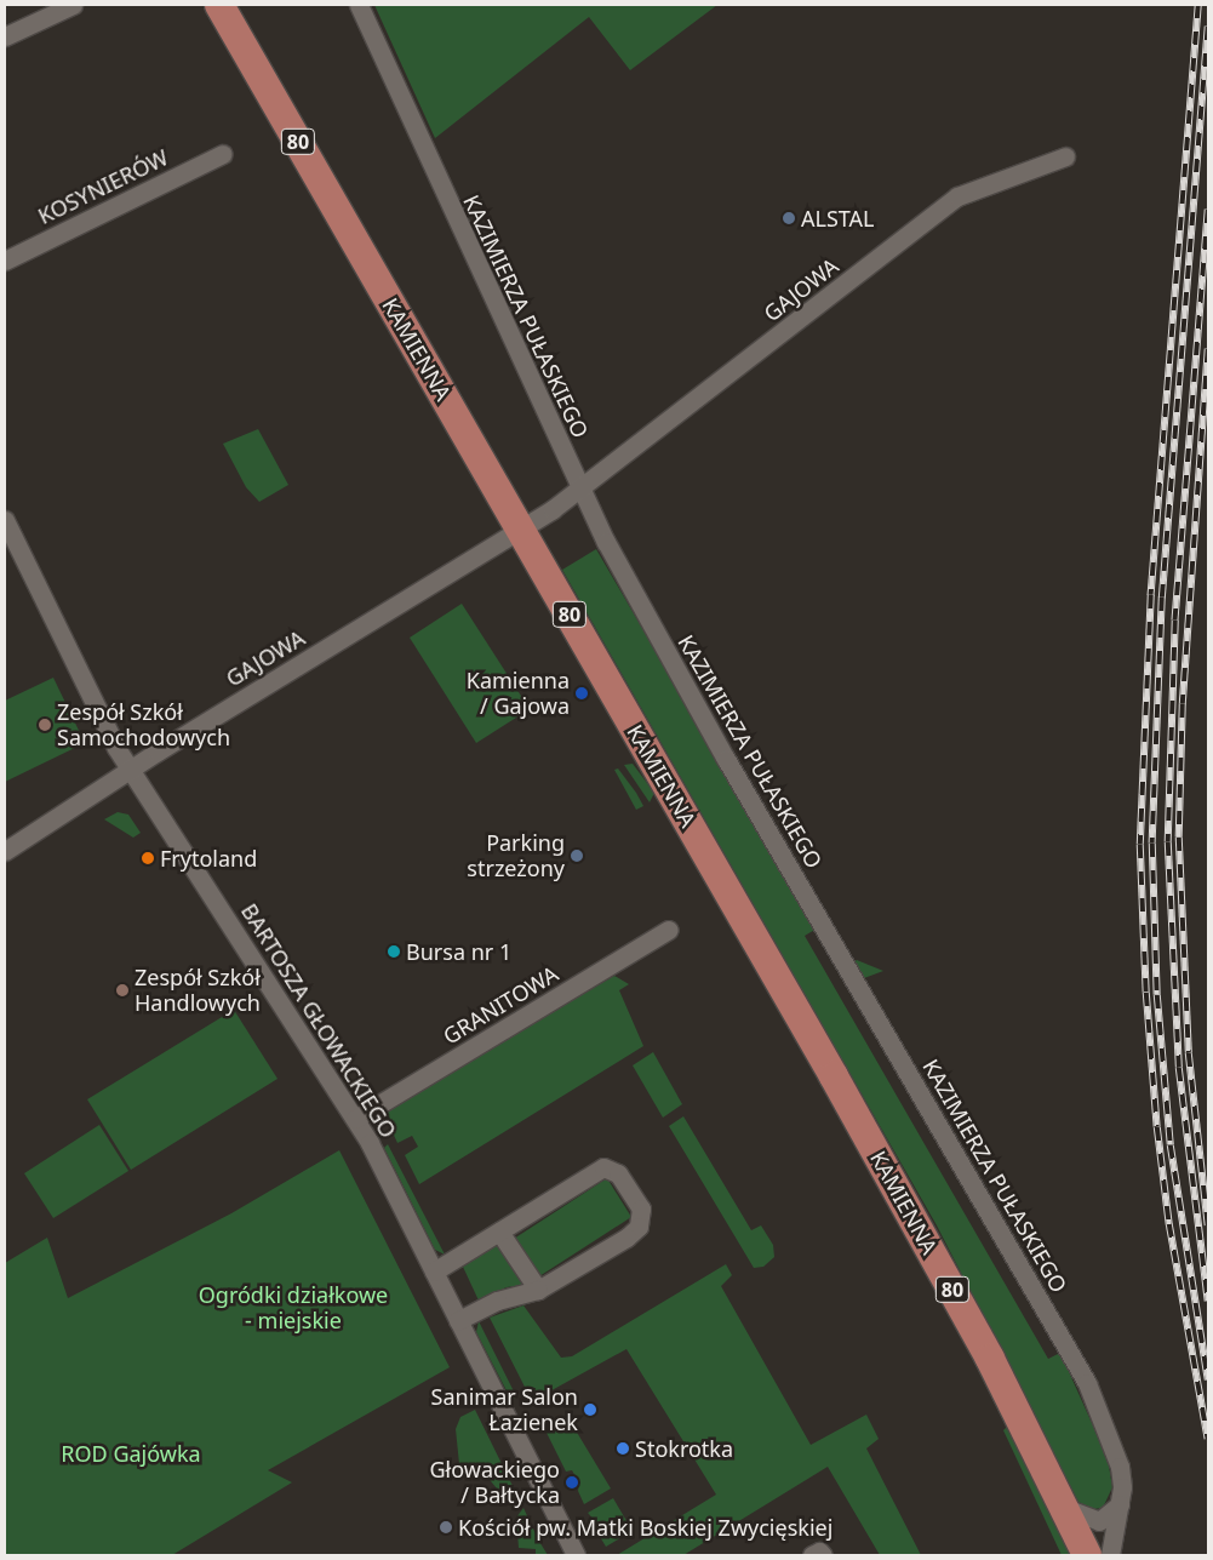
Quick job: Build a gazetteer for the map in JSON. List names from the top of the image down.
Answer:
{
  "streets": {
    "main road": ["80", "KAMIENNA"],
    "street": [
      "KOSYNIERÓW",
      "GAJOWA",
      "KAZIMIERZA PUŁASKIEGO",
      "GRANITOWA",
      "BARTOSZA GŁOWACKIEGO"
    ]
  },
  "crossings": [
    ["GAJOWA", "KAZIMIERZA PUŁASKIEGO"],
    ["GAJOWA", "KAMIENNA"],
    ["GAJOWA", "BARTOSZA GŁOWACKIEGO"],
    ["GRANITOWA", "BARTOSZA GŁOWACKIEGO"]
  ],
  "parks": ["Ogródki działkowe - miejskie", "ROD Gajówka"],
  "places": [
    "ALSTAL",
    "Kamienna / Gajowa",
    "Zespół Szkół Samochodowych",
    "Parking strzeżony",
    "Frytoland",
    "Bursa nr 1",
    "Zespół Szkół Handlowych",
    "Sanimar Salon Łazienek",
    "Stokrotka",
    "Głowackiego / Bałtycka",
    "Kościół pw. Matki Boskiej Zwycięskiej"
  ]
}
